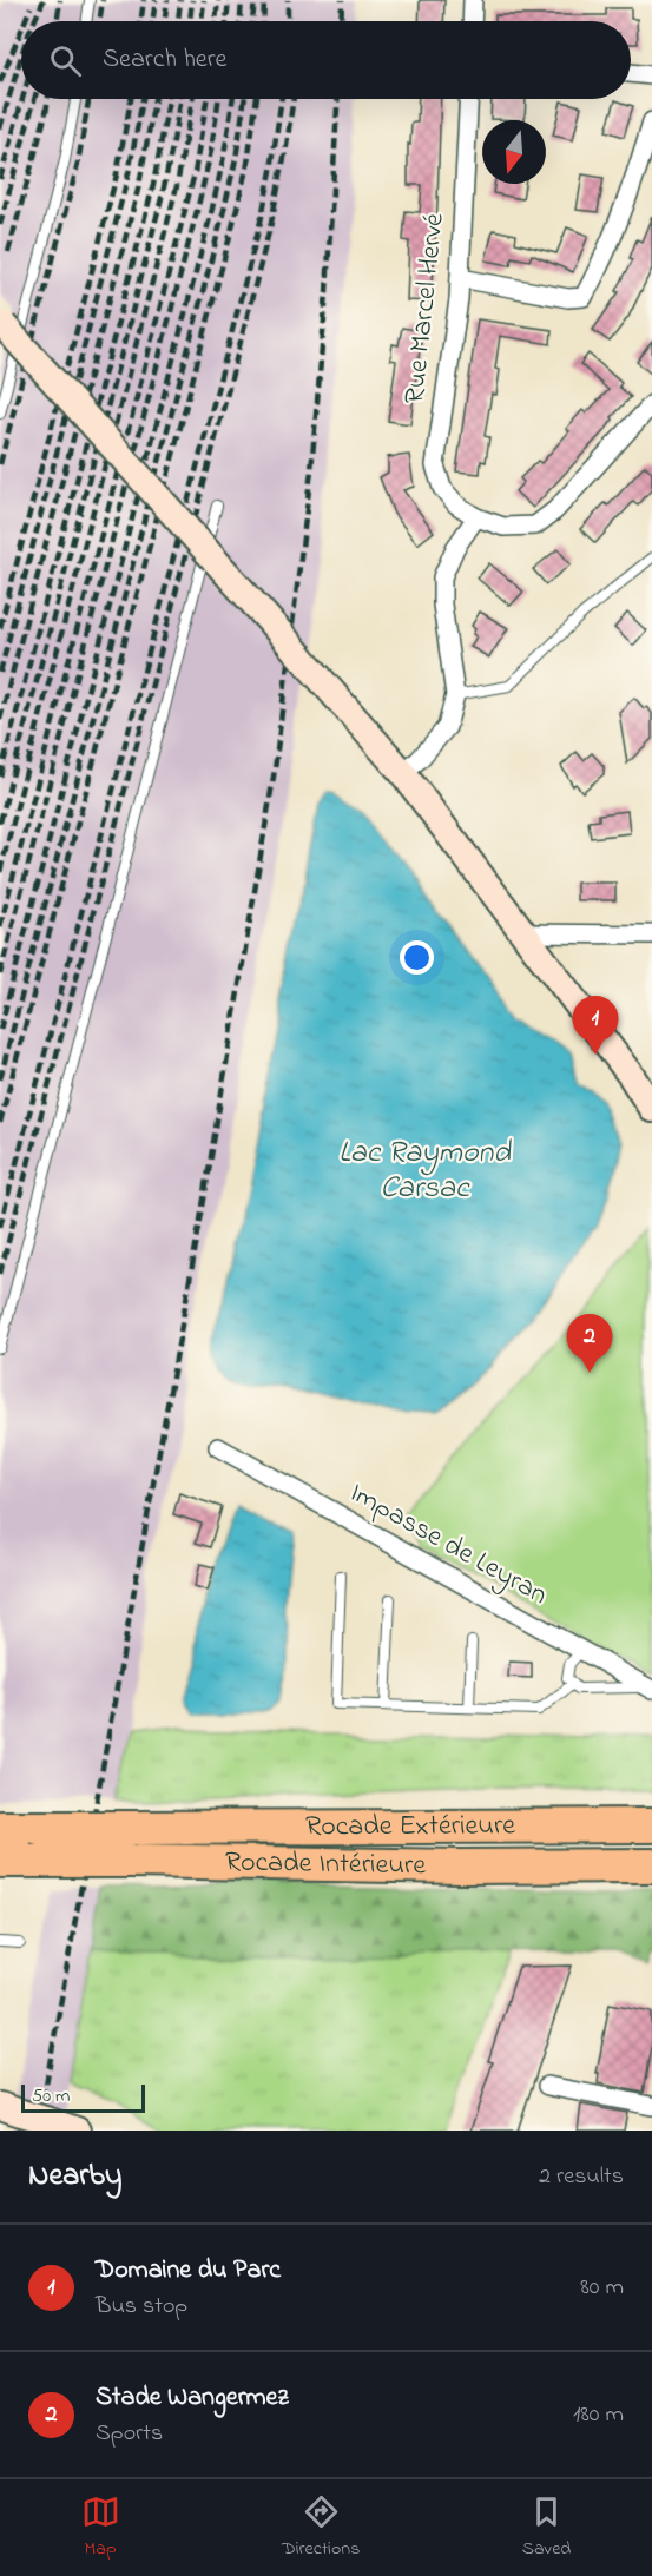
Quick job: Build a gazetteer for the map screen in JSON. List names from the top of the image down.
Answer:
{
  "streets": {
    "highway": ["Rocade Extérieure", "Rocade Intérieure"],
    "street": ["Rue Marcel Hervé", "Impasse de Leyran"]
  },
  "water": ["Lac Raymond Carsac"],
  "scale_bar": "50 m",
  "north": "bottom",
  "page": {
    "search": "Search here",
    "pins": ["1", "2"],
    "scale": "50 m",
    "heading": ["Nearby", "2 results"],
    "list": [
      {
        "mark": "1",
        "name": "Domaine du Parc",
        "note": "Bus stop",
        "value": "80 m"
      },
      {
        "mark": "2",
        "name": "Stade Wangermez",
        "note": "Sports",
        "value": "180 m"
      }
    ],
    "nav": ["Map", "Directions", "Saved"]
  }
}
